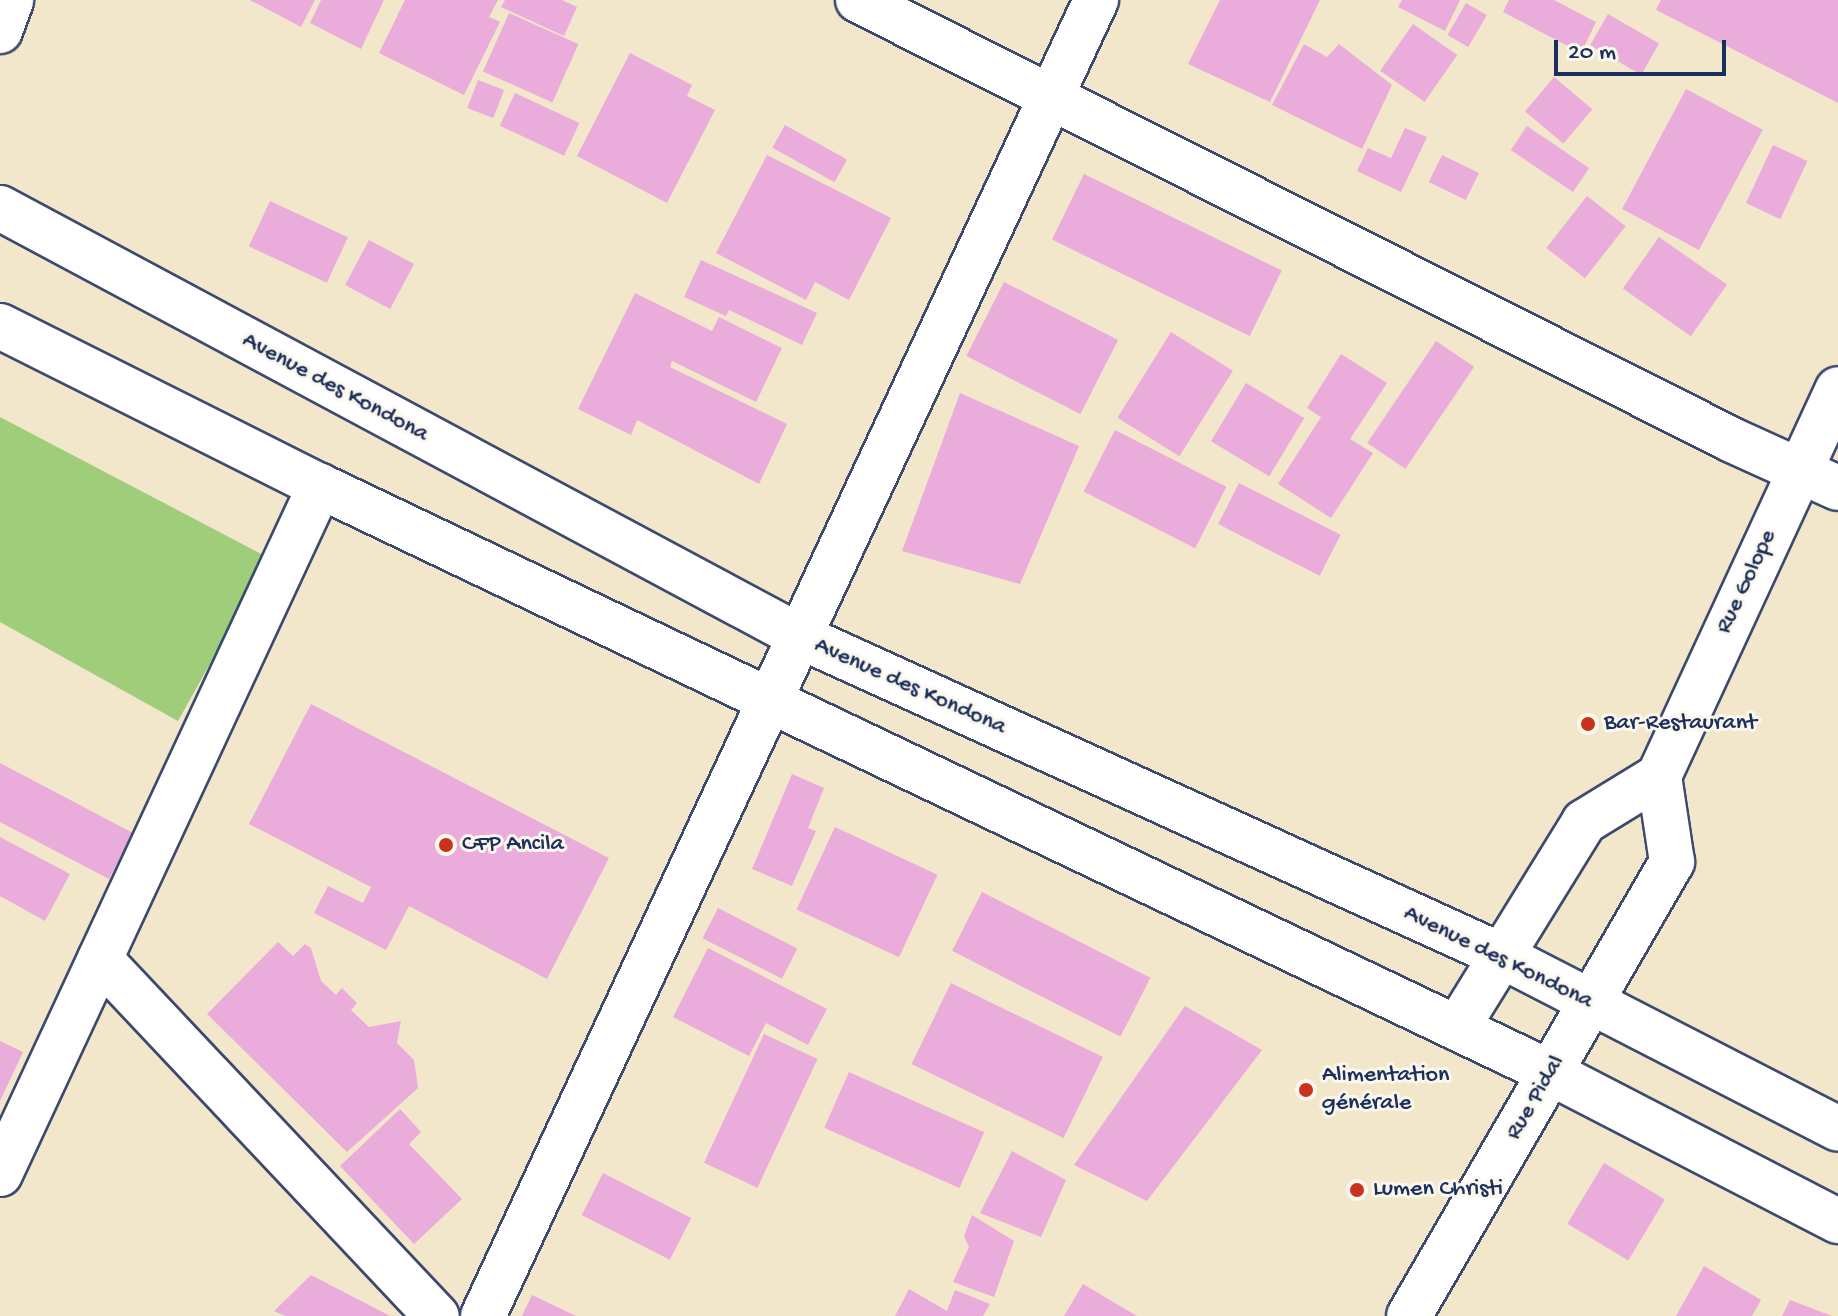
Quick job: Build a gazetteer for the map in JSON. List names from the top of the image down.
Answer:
{
  "streets": {
    "street": ["Avenue des Kondona", "Rue Golope", "Rue Pidal"]
  },
  "crossings": [
    ["Avenue des Kondona", "Rue Pidal"]
  ],
  "places": [
    "Bar-Restaurant",
    "CFP Ancila",
    "Alimentation générale",
    "Lumen Christi"
  ],
  "scale_bar": "20 m"
}
